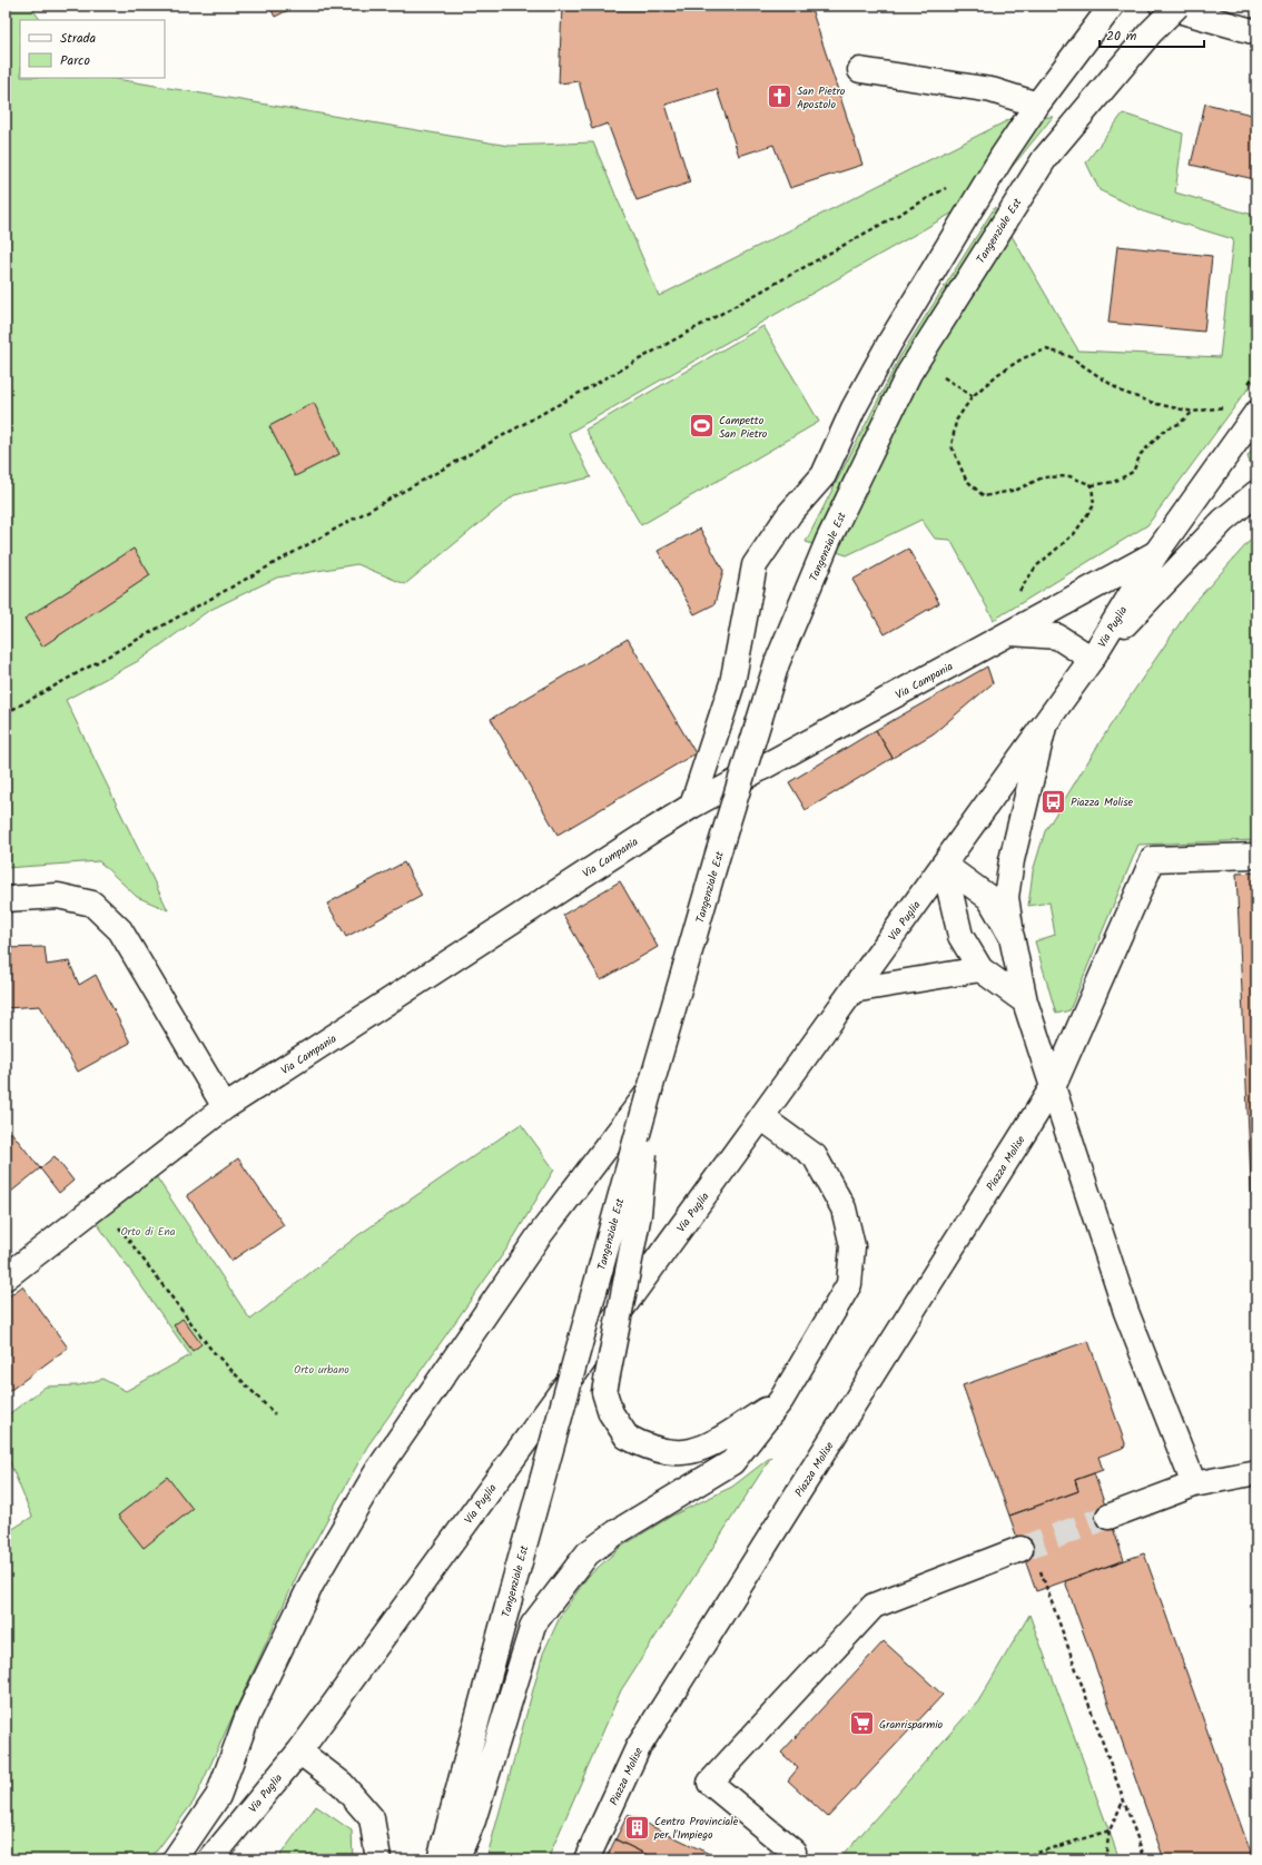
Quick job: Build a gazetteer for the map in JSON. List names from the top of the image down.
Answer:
{
  "streets": {
    "main road": [
      "Tangenziale Est",
      "Via Puglia",
      "Via Campania",
      "Piazza Molise"
    ]
  },
  "crossings": [
    ["Via Puglia", "Via Campania"]
  ],
  "parks": ["Orto di Ena", "Orto urbano"],
  "places": {
    "church": ["San Pietro Apostolo"],
    "sports": ["Campetto San Pietro"],
    "bus stop": ["Piazza Molise"],
    "supermarket": ["Granrisparmio"],
    "building": ["Centro Provinciale per l'Impiego"]
  },
  "legend": ["Strada", "Parco"],
  "scale_bar": "20 m"
}
